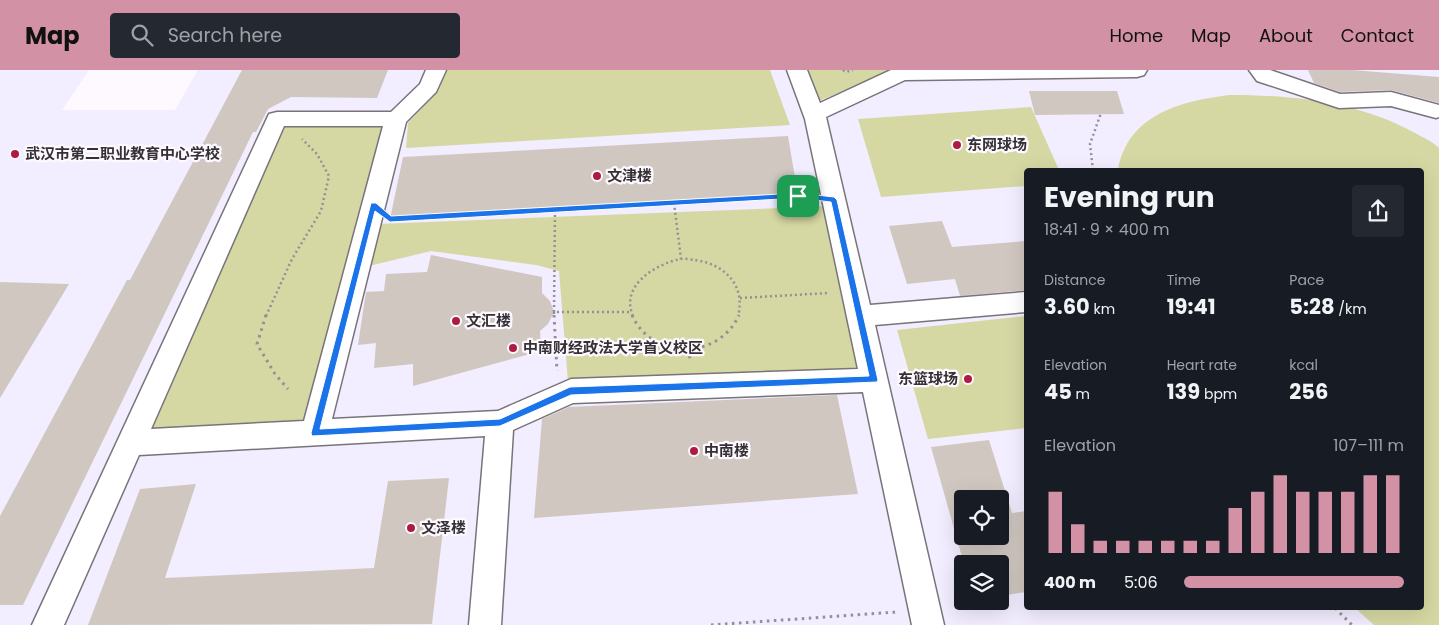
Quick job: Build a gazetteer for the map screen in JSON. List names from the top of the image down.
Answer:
{
  "places": [
    "东网球场",
    "武汉市第二职业教育中心学校",
    "文津楼",
    "文汇楼",
    "中南财经政法大学首义校区",
    "东篮球场",
    "中南楼",
    "文泽楼"
  ],
  "page": {
    "header": "Map",
    "search": "Search here",
    "nav": [
      "Home",
      "Map",
      "About",
      "Contact"
    ],
    "heading": ["Evening run", "18:41 · 9 × 400 m"],
    "stats": [
      ["Distance", "3.60 km"],
      ["Time", "19:41"],
      ["Pace", "5:28 /km"],
      ["Elevation", "45 m"],
      ["Heart rate", "139 bpm"],
      ["kcal", "256"]
    ],
    "chart": ["Elevation", "107–111 m"],
    "list": [
      {
        "name": "400 m",
        "note": "5:06"
      }
    ]
  }
}
